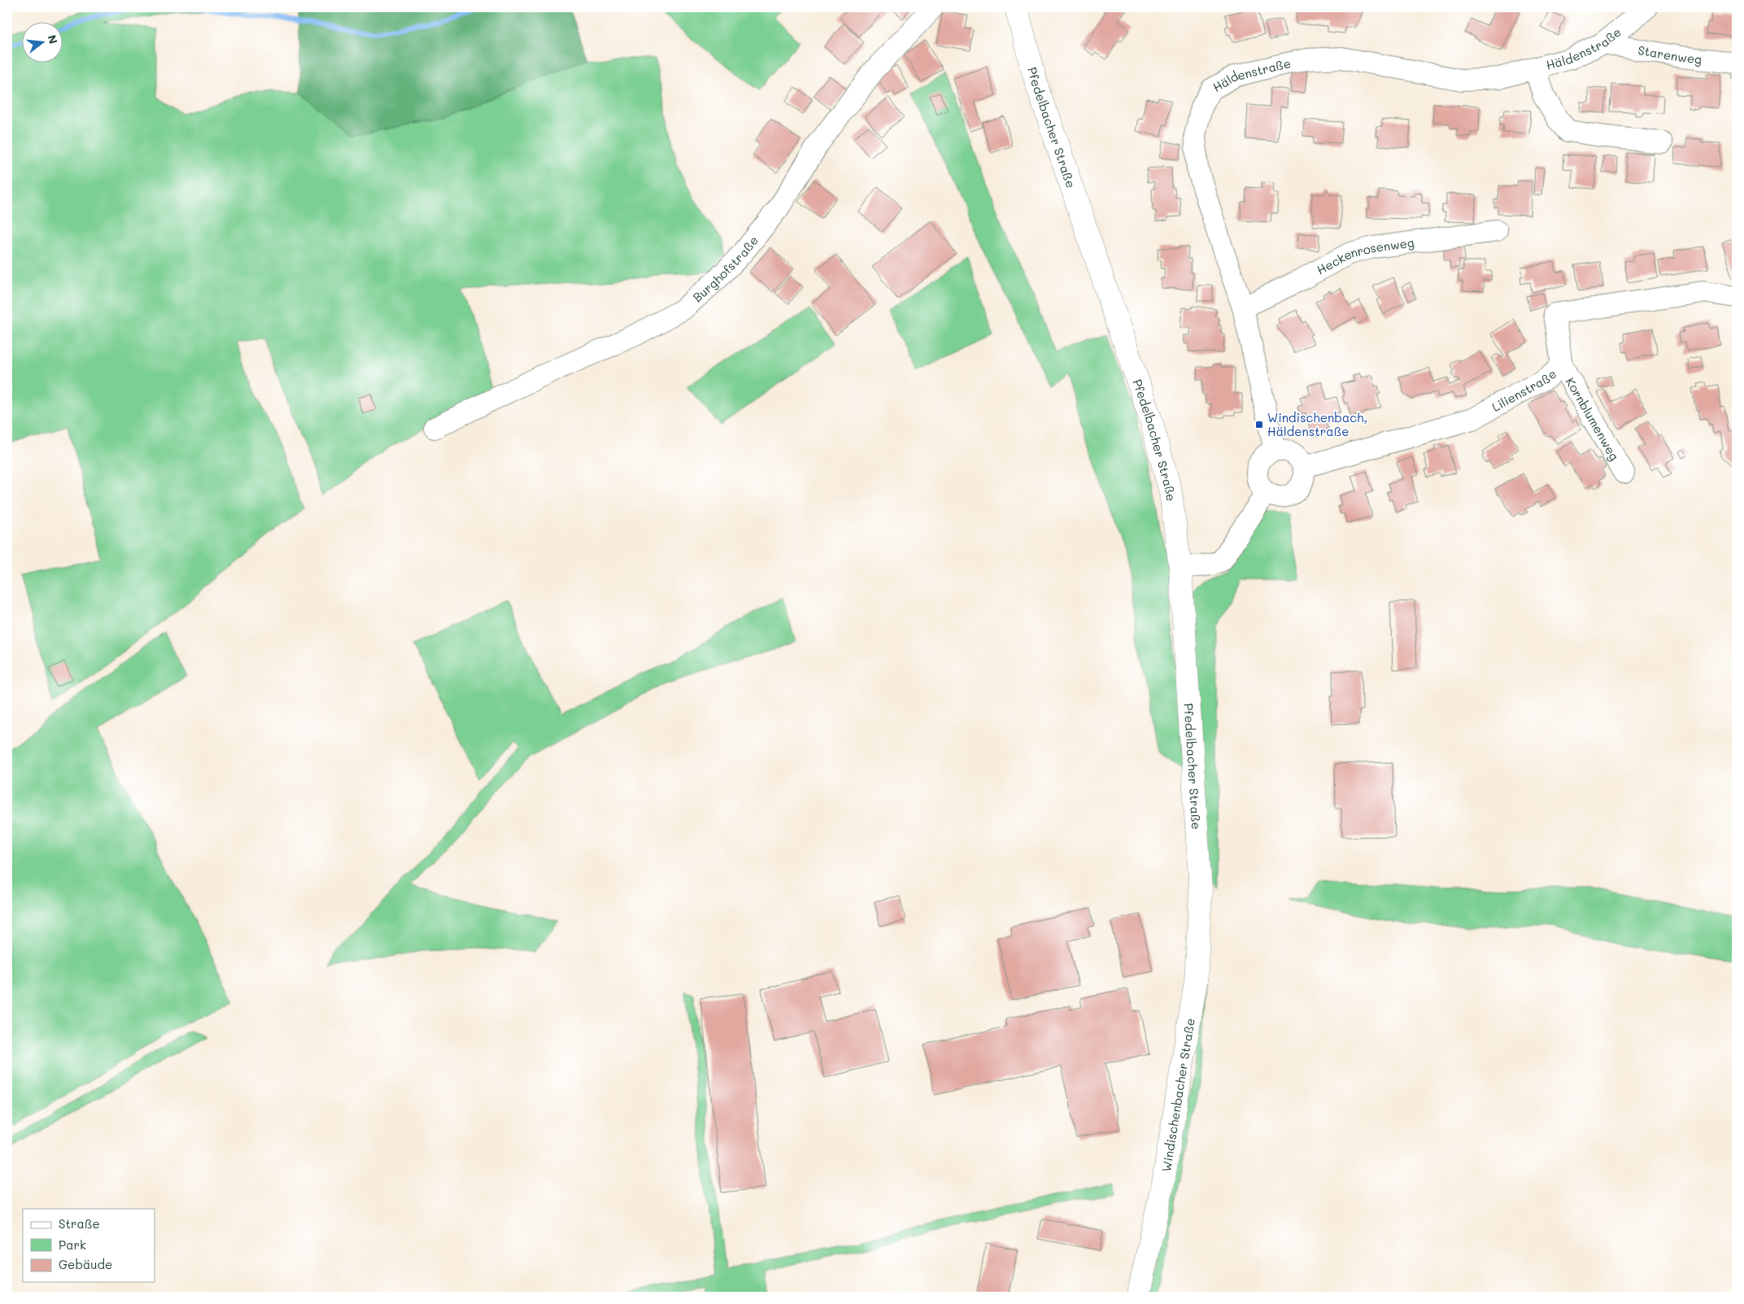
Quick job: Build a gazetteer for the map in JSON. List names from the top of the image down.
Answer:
{
  "streets": {
    "street": [
      "Häldenstraße",
      "Starenweg",
      "Pfedelbacher Straße",
      "Heckenrosenweg",
      "Burghofstraße",
      "Lilienstraße",
      "Kornblumenweg",
      "Windischenbacher Straße"
    ]
  },
  "crossings": [
    ["Häldenstraße", "Starenweg"],
    ["Häldenstraße", "Heckenrosenweg"],
    ["Häldenstraße", "Lilienstraße"],
    ["Pfedelbacher Straße", "Windischenbacher Straße"],
    ["Lilienstraße", "Kornblumenweg"]
  ],
  "places": {
    "transit": ["Windischenbach, Häldenstraße"]
  },
  "legend": ["Straße", "Park", "Gebäude"],
  "north": "right"
}
